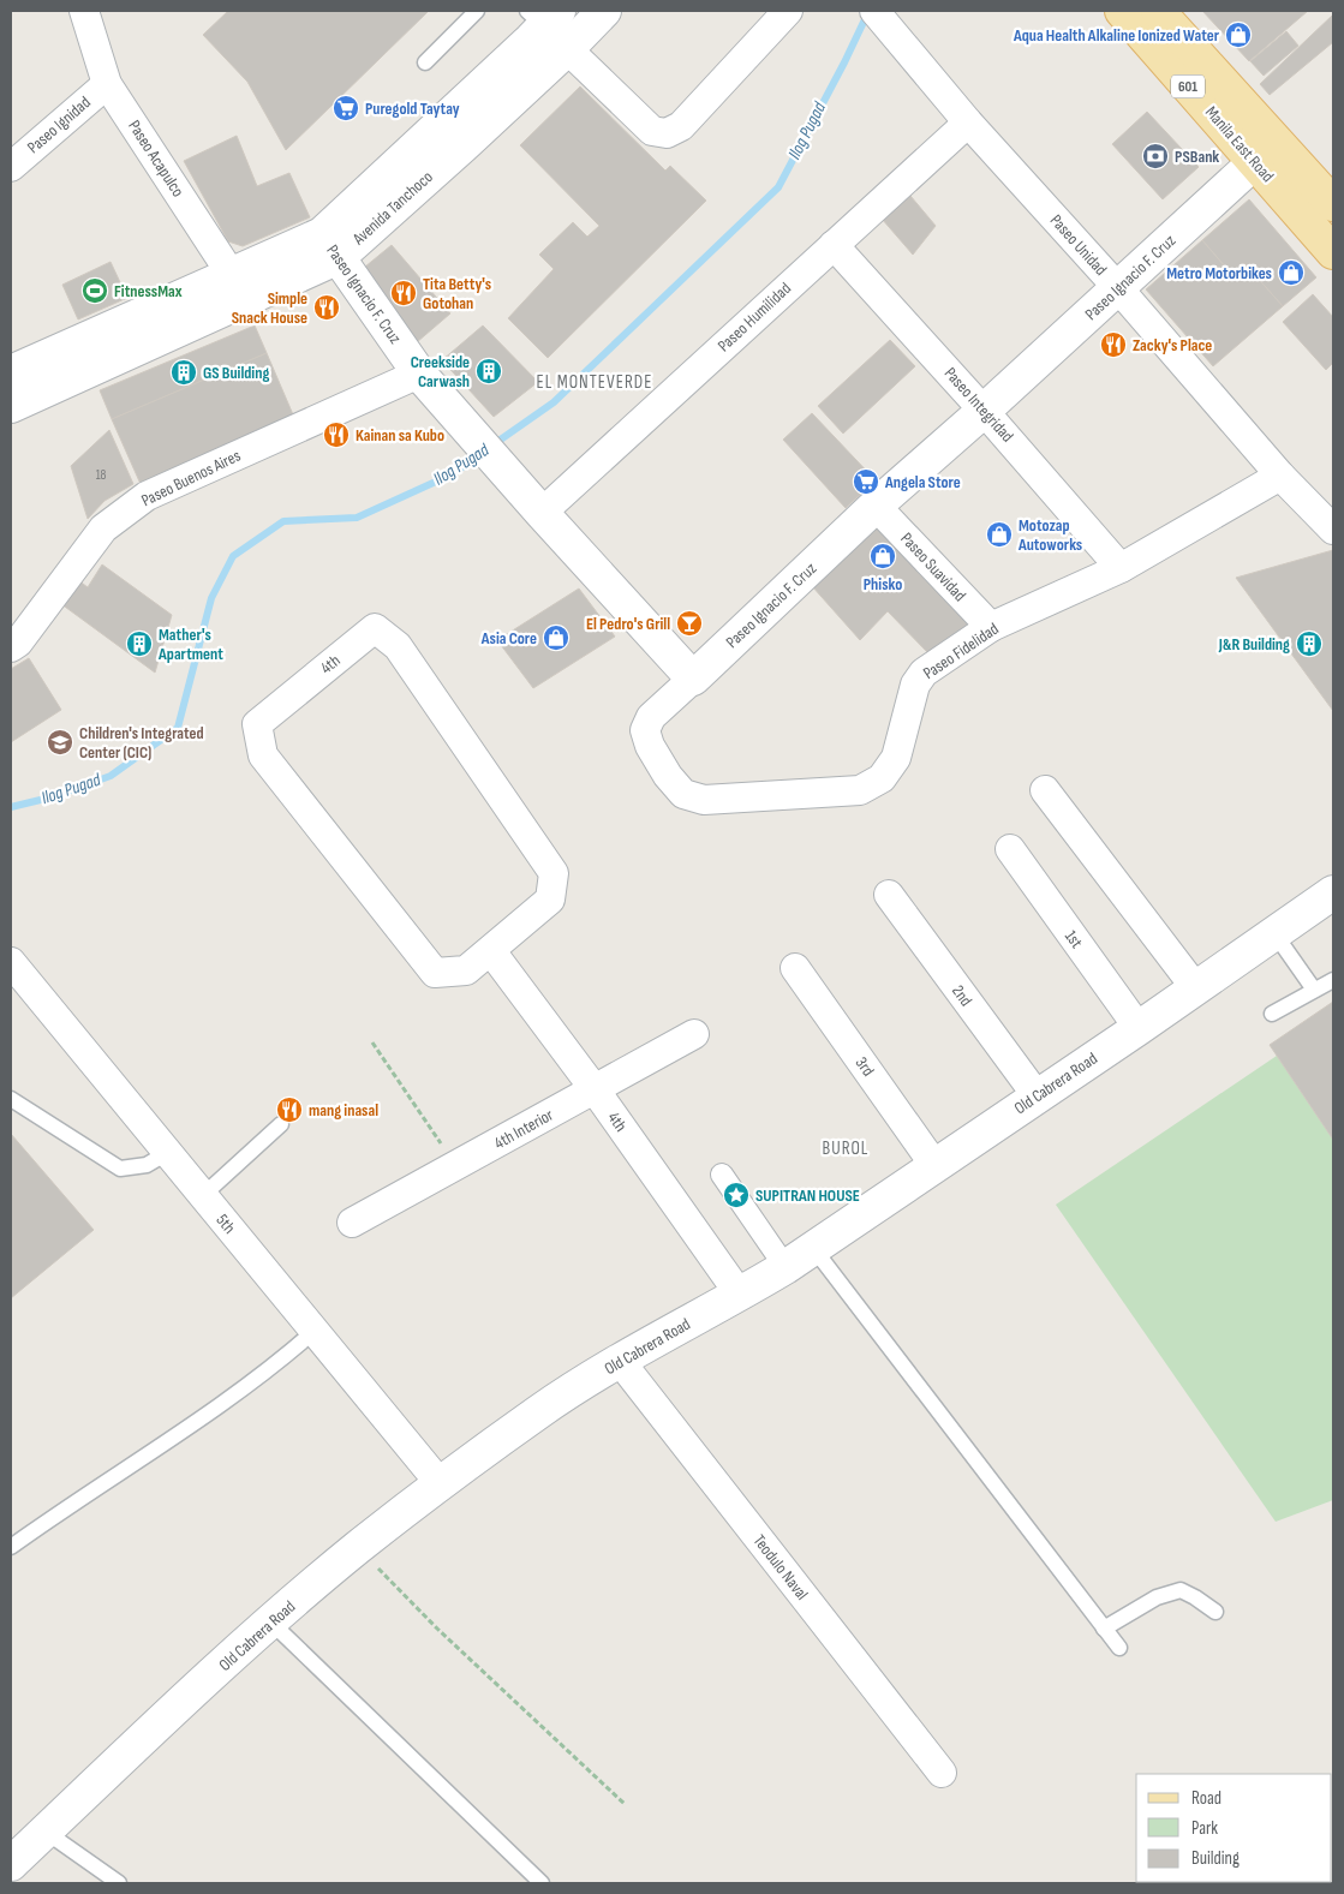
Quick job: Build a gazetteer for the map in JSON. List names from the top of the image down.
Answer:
{
  "streets": {
    "main road": ["601", "Manila East Road"],
    "street": [
      "Paseo Ignidad",
      "Paseo Acapulco",
      "Avenida Tanchoco",
      "Paseo Unidad",
      "Paseo Ignacio F. Cruz",
      "Paseo Humilidad",
      "Paseo Integridad",
      "Paseo Buenos Aires",
      "Paseo Suavidad",
      "Paseo Fidelidad",
      "4th",
      "1st",
      "2nd",
      "3rd",
      "Old Cabrera Road",
      "4th Interior",
      "5th",
      "Teodulo Naval"
    ]
  },
  "crossings": [
    ["Paseo Ignidad", "Paseo Acapulco"],
    ["Manila East Road", "Paseo Ignacio F. Cruz"],
    ["Paseo Acapulco", "Avenida Tanchoco"],
    ["Avenida Tanchoco", "Paseo Ignacio F. Cruz"],
    ["Paseo Unidad", "Paseo Ignacio F. Cruz"],
    ["Paseo Unidad", "Paseo Humilidad"],
    ["Paseo Unidad", "Paseo Fidelidad"],
    ["Paseo Ignacio F. Cruz", "Paseo Humilidad"],
    ["Paseo Ignacio F. Cruz", "Paseo Integridad"],
    ["Paseo Ignacio F. Cruz", "Paseo Buenos Aires"],
    ["Paseo Ignacio F. Cruz", "Paseo Suavidad"],
    ["Paseo Ignacio F. Cruz", "Paseo Fidelidad"],
    ["Paseo Humilidad", "Paseo Integridad"],
    ["Paseo Integridad", "Paseo Fidelidad"],
    ["Paseo Suavidad", "Paseo Fidelidad"],
    ["4th", "Old Cabrera Road"],
    ["4th", "4th Interior"],
    ["1st", "Old Cabrera Road"],
    ["2nd", "Old Cabrera Road"],
    ["3rd", "Old Cabrera Road"],
    ["Old Cabrera Road", "5th"],
    ["Old Cabrera Road", "Teodulo Naval"]
  ],
  "districts": ["EL MONTEVERDE", "BUROL"],
  "water": ["Ilog Pugad"],
  "places": {
    "shop": [
      "Aqua Health Alkaline Ionized Water",
      "Metro Motorbikes",
      "Motozap Autoworks",
      "Phisko",
      "Asia Core"
    ],
    "supermarket": ["Puregold Taytay", "Angela Store"],
    "bank": ["PSBank"],
    "sports": ["FitnessMax"],
    "restaurant": [
      "Tita Betty's Gotohan",
      "Simple Snack House",
      "Zacky's Place",
      "Kainan sa Kubo",
      "mang inasal"
    ],
    "building": [
      "Creekside Carwash",
      "GS Building",
      "Mather's Apartment",
      "J&R Building"
    ],
    "bar": ["El Pedro's Grill"],
    "school or university": ["Children's Integrated Center (CIC)"],
    "place": ["SUPITRAN HOUSE"]
  },
  "house_numbers": ["18"],
  "legend": ["Road", "Park", "Building"]
}
